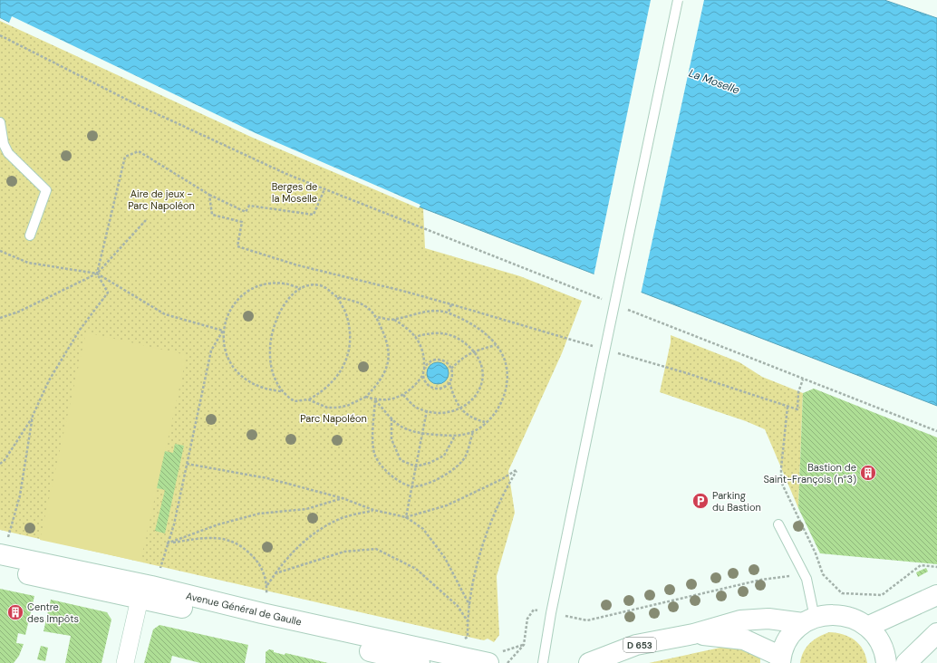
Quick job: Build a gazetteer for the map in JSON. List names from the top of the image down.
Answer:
{
  "streets": {
    "street": ["Avenue Général de Gaulle", "D 653"]
  },
  "water": ["La Moselle"],
  "parks": ["Berges de la Moselle", "Aire de jeux - Parc Napoléon", "Parc Napoléon"],
  "places": {
    "building": ["Bastion de Saint-François (n°3)", "Centre des Impôts"],
    "parking": ["Parking du Bastion"]
  }
}
